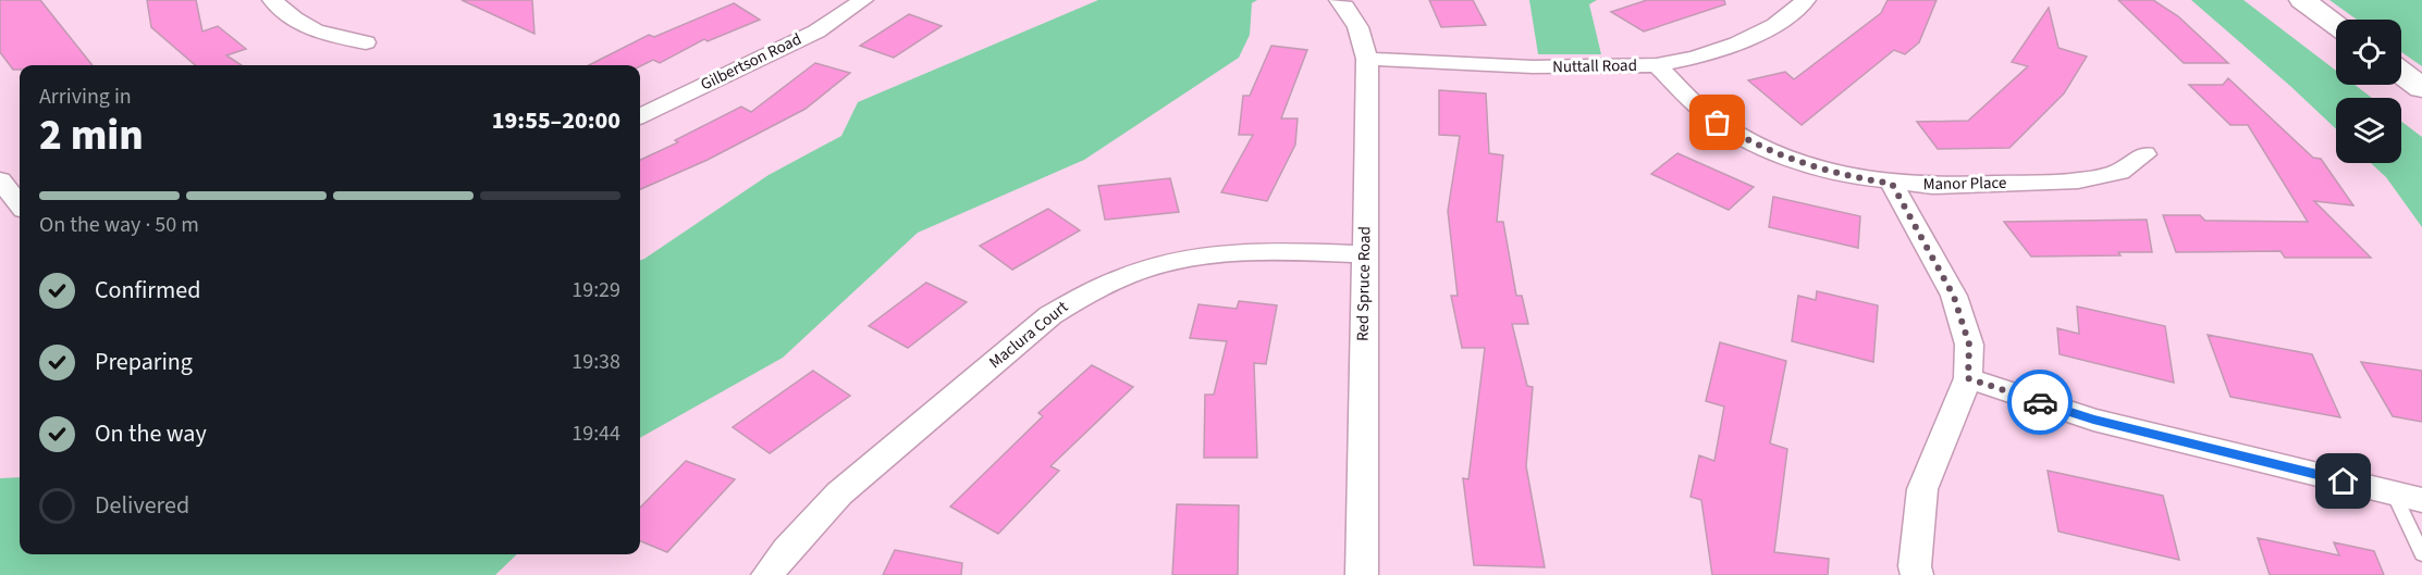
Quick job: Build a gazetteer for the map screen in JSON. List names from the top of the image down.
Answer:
{
  "streets": {
    "street": [
      "Gilbertson Road",
      "Nuttall Road",
      "Manor Place",
      "Red Spruce Road",
      "Maclura Court"
    ]
  },
  "crossings": [
    ["Nuttall Road", "Manor Place"],
    ["Nuttall Road", "Red Spruce Road"],
    ["Red Spruce Road", "Maclura Court"]
  ],
  "page": {
    "heading": ["2 min", "Arriving in", "19:55–20:00"],
    "bar": "On the way · 50 m",
    "list": [
      ["Confirmed", "19:29"],
      ["Preparing", "19:38"],
      ["On the way", "19:44"],
      "Delivered"
    ]
  }
}
